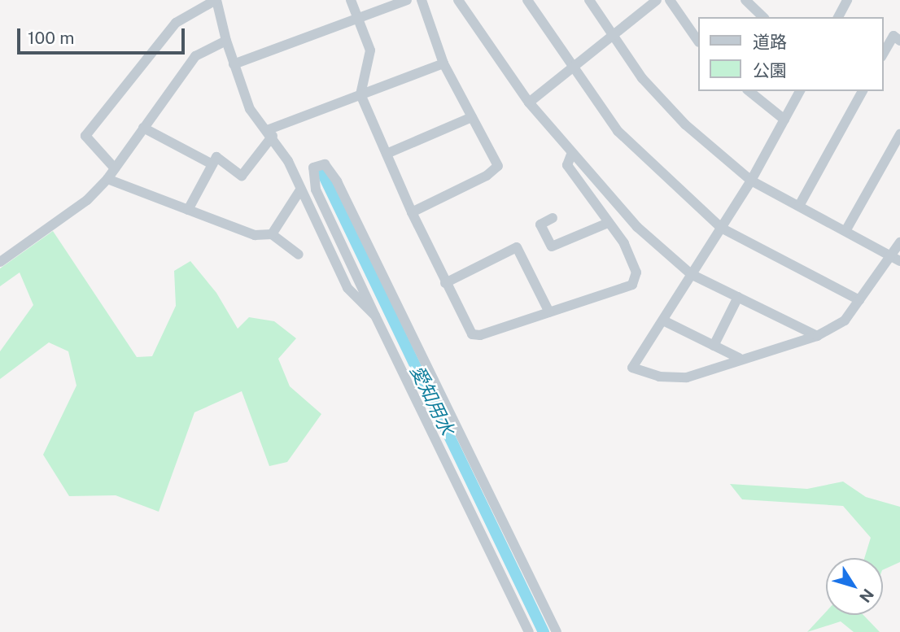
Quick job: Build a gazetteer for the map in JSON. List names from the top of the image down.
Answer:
{
  "water": ["愛知用水"],
  "legend": ["道路", "公園"],
  "scale_bar": "100 m",
  "north": "bottom right"
}
